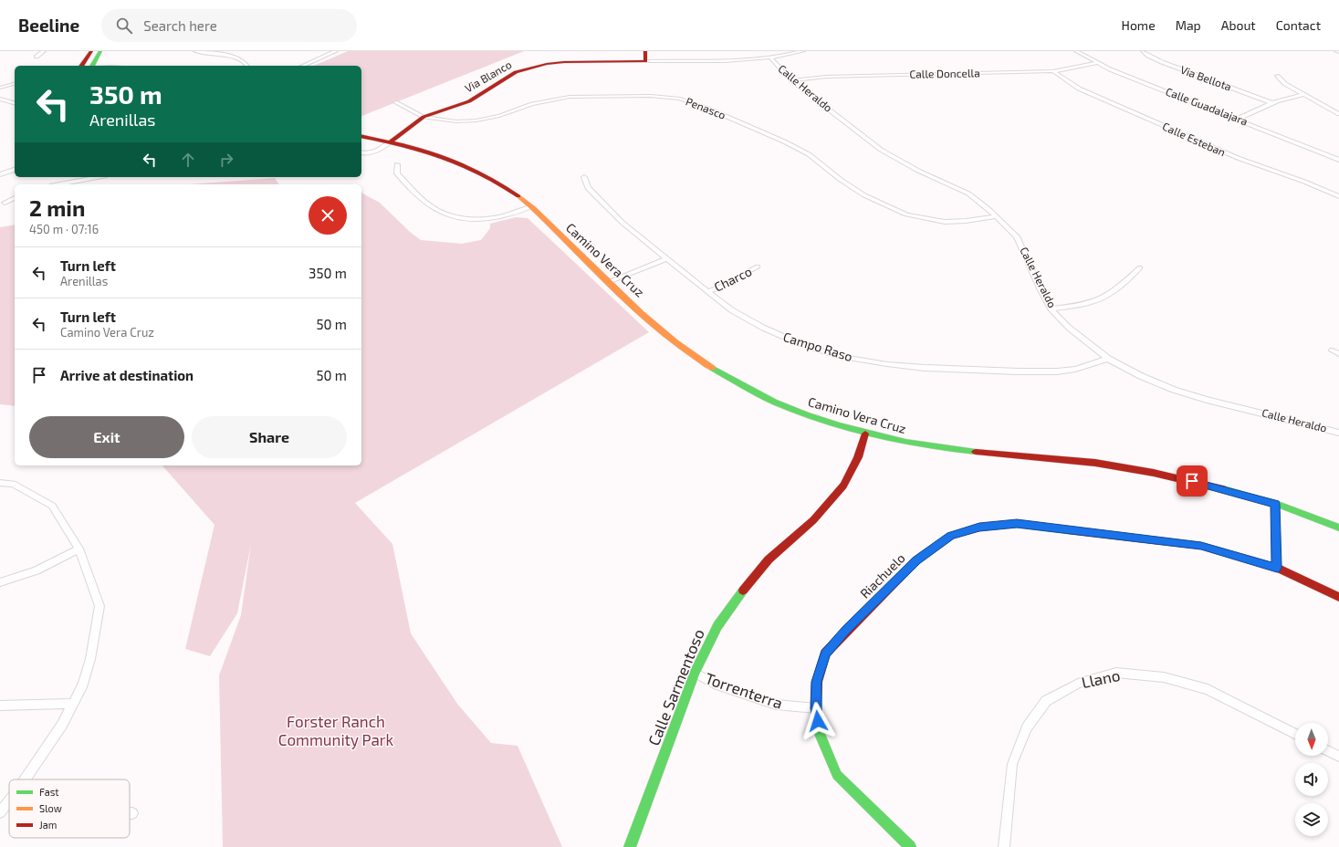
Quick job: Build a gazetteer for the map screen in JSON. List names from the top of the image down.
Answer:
{
  "streets": {
    "street": [
      "Calle Doncella",
      "Via Blanco",
      "Via Bellota",
      "Calle Heraldo",
      "Calle Guadalajara",
      "Penasco",
      "Calle Esteban",
      "Camino Vera Cruz",
      "Charco",
      "Campo Raso",
      "Riachuelo",
      "Llano",
      "Calle Sarmentoso",
      "Torrenterra"
    ]
  },
  "crossings": [
    ["Calle Doncella", "Calle Heraldo"],
    ["Calle Doncella", "Calle Guadalajara"],
    ["Calle Doncella", "Calle Esteban"],
    ["Via Blanco", "Calle Heraldo"],
    ["Via Blanco", "Penasco"],
    ["Via Blanco", "Camino Vera Cruz"],
    ["Calle Heraldo", "Penasco"],
    ["Calle Heraldo", "Campo Raso"],
    ["Camino Vera Cruz", "Calle Sarmentoso"],
    ["Charco", "Campo Raso"],
    ["Riachuelo", "Torrenterra"],
    ["Calle Sarmentoso", "Torrenterra"]
  ],
  "parks": ["Forster Ranch Community Park"],
  "legend": ["Fast", "Slow", "Jam"],
  "north": "bottom",
  "page": {
    "header": "Beeline",
    "search": "Search here",
    "nav": [
      "Home",
      "Map",
      "About",
      "Contact"
    ],
    "turn": ["350 m", "Arenillas"],
    "heading": ["2 min", "450 m · 07:16"],
    "list": [
      {
        "name": "Turn left",
        "note": "Arenillas",
        "value": "350 m"
      },
      {
        "name": "Turn left",
        "note": "Camino Vera Cruz",
        "value": "50 m"
      },
      {
        "name": "Arrive at destination",
        "value": "50 m"
      }
    ],
    "buttons": ["Exit", "Share"]
  }
}
